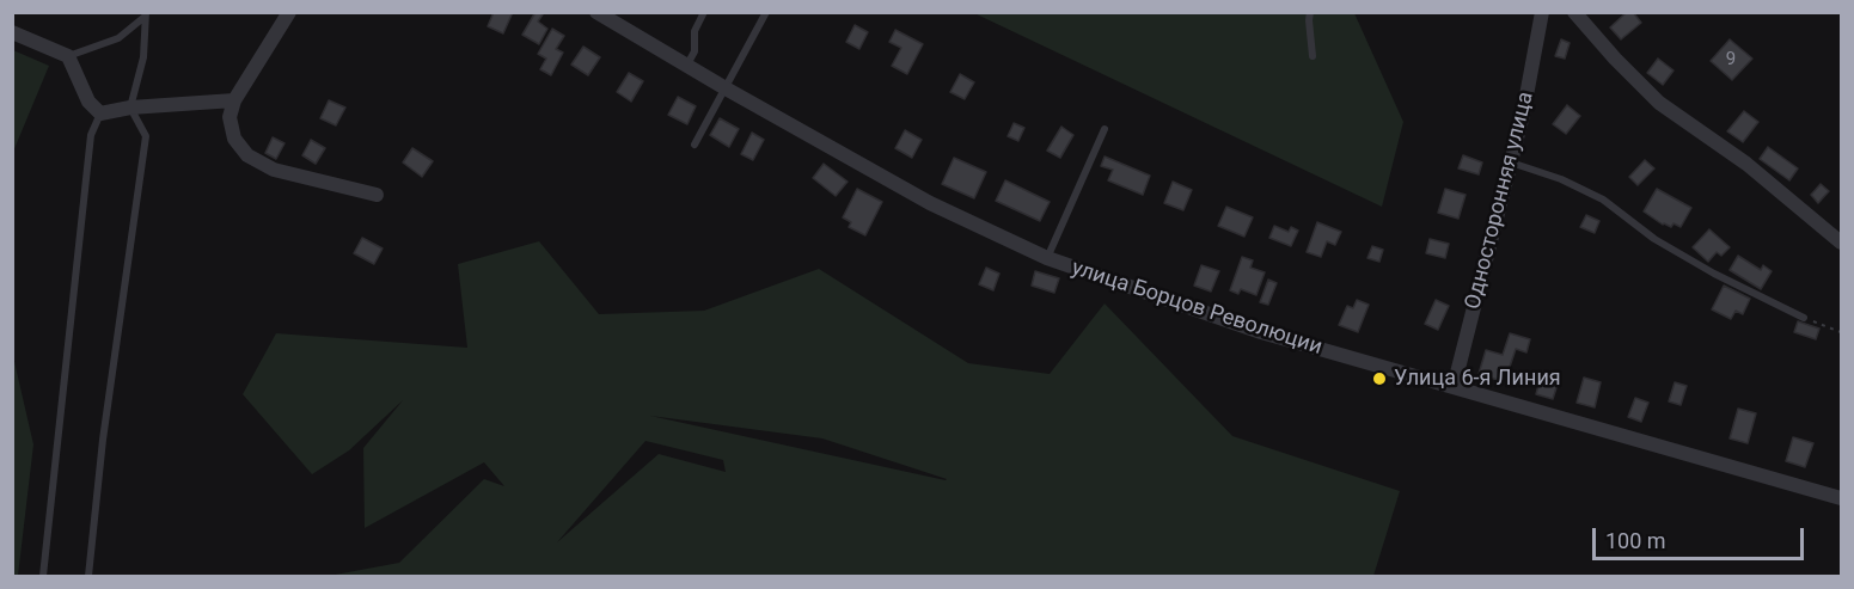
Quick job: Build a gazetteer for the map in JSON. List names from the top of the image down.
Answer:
{
  "streets": {
    "street": ["Односторонняя улица", "улица Борцов Революции"]
  },
  "crossings": [
    ["Односторонняя улица", "улица Борцов Революции"]
  ],
  "places": ["Улица 6-я Линия"],
  "house_numbers": ["9"],
  "scale_bar": "100 m"
}
